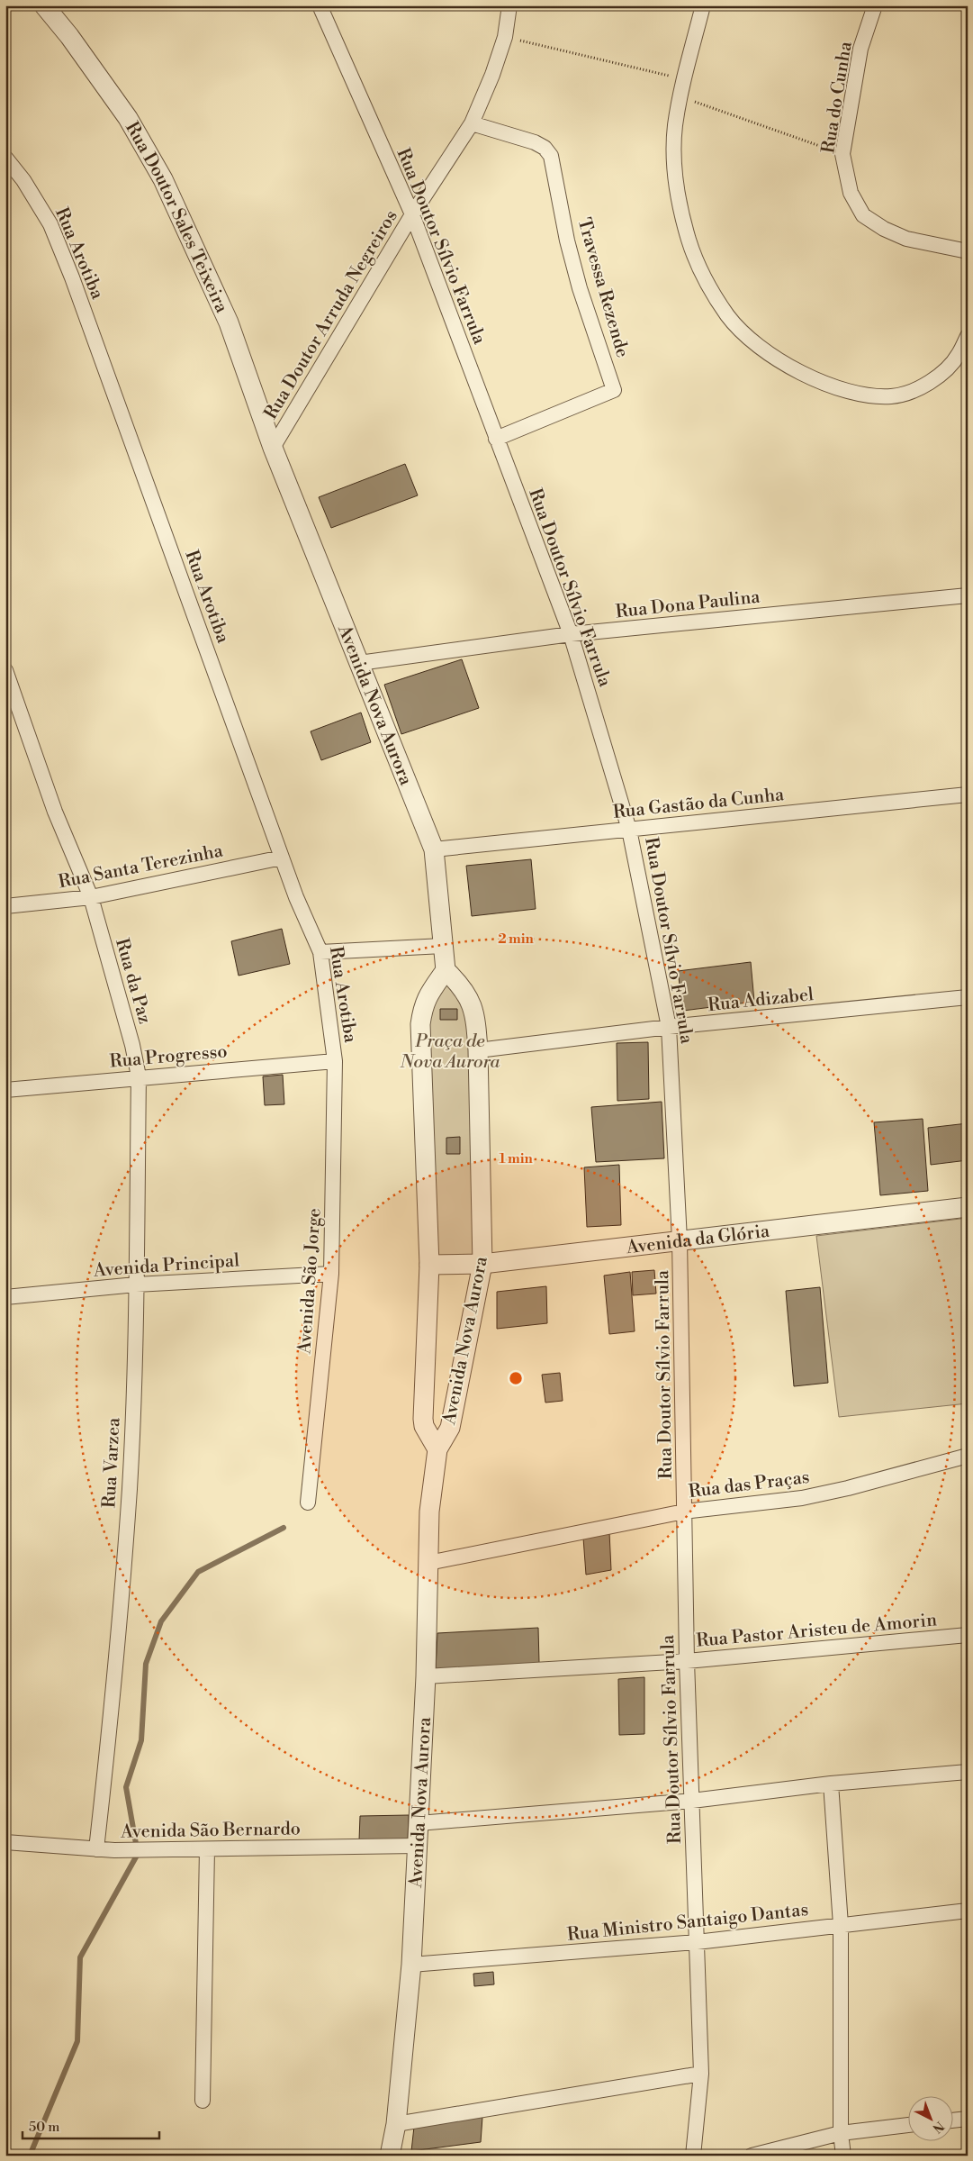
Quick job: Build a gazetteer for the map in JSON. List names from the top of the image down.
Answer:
{
  "streets": {
    "street": [
      "Rua do Cunha",
      "Rua Doutor Sales Teixeira",
      "Rua Doutor Sílvio Farrula",
      "Rua Arotiba",
      "Travessa Rezende",
      "Rua Doutor Arruda Negreiros",
      "Rua Dona Paulina",
      "Avenida Nova Aurora",
      "Rua Gastão da Cunha",
      "Rua Santa Terezinha",
      "Rua da Paz",
      "Rua Adizabel",
      "Rua Progresso",
      "Avenida da Glória",
      "Avenida Principal",
      "Avenida São Jorge",
      "Rua Varzea",
      "Rua das Praças",
      "Rua Pastor Aristeu de Amorin",
      "Avenida São Bernardo",
      "Rua Ministro Santaigo Dantas"
    ]
  },
  "crossings": [
    ["Rua Doutor Sales Teixeira", "Rua Doutor Arruda Negreiros"],
    ["Rua Doutor Sales Teixeira", "Avenida Nova Aurora"],
    ["Rua Doutor Sílvio Farrula", "Travessa Rezende"],
    ["Rua Doutor Sílvio Farrula", "Rua Doutor Arruda Negreiros"],
    ["Rua Doutor Sílvio Farrula", "Rua Dona Paulina"],
    ["Rua Doutor Sílvio Farrula", "Rua Gastão da Cunha"],
    ["Rua Doutor Sílvio Farrula", "Rua Adizabel"],
    ["Rua Doutor Sílvio Farrula", "Avenida da Glória"],
    ["Rua Doutor Sílvio Farrula", "Rua das Praças"],
    ["Rua Doutor Sílvio Farrula", "Rua Pastor Aristeu de Amorin"],
    ["Rua Doutor Sílvio Farrula", "Rua Ministro Santaigo Dantas"],
    ["Rua Arotiba", "Rua Santa Terezinha"],
    ["Rua Arotiba", "Rua Progresso"],
    ["Rua Arotiba", "Avenida São Jorge"],
    ["Travessa Rezende", "Rua Doutor Arruda Negreiros"],
    ["Rua Doutor Arruda Negreiros", "Avenida Nova Aurora"],
    ["Rua Dona Paulina", "Avenida Nova Aurora"],
    ["Avenida Nova Aurora", "Rua Gastão da Cunha"],
    ["Avenida Nova Aurora", "Rua Adizabel"],
    ["Avenida Nova Aurora", "Avenida da Glória"],
    ["Avenida Nova Aurora", "Rua das Praças"],
    ["Avenida Nova Aurora", "Rua Pastor Aristeu de Amorin"],
    ["Avenida Nova Aurora", "Avenida São Bernardo"],
    ["Avenida Nova Aurora", "Rua Ministro Santaigo Dantas"],
    ["Rua Santa Terezinha", "Rua da Paz"],
    ["Rua da Paz", "Rua Progresso"],
    ["Rua da Paz", "Rua Varzea"],
    ["Rua Progresso", "Avenida São Jorge"],
    ["Rua Progresso", "Rua Varzea"],
    ["Avenida Principal", "Avenida São Jorge"],
    ["Avenida Principal", "Rua Varzea"],
    ["Rua Varzea", "Avenida São Bernardo"]
  ],
  "parks": ["Praça de Nova Aurora"],
  "scale_bar": "50 m",
  "north": "bottom right",
  "rings": ["2 min", "1 min"]
}
